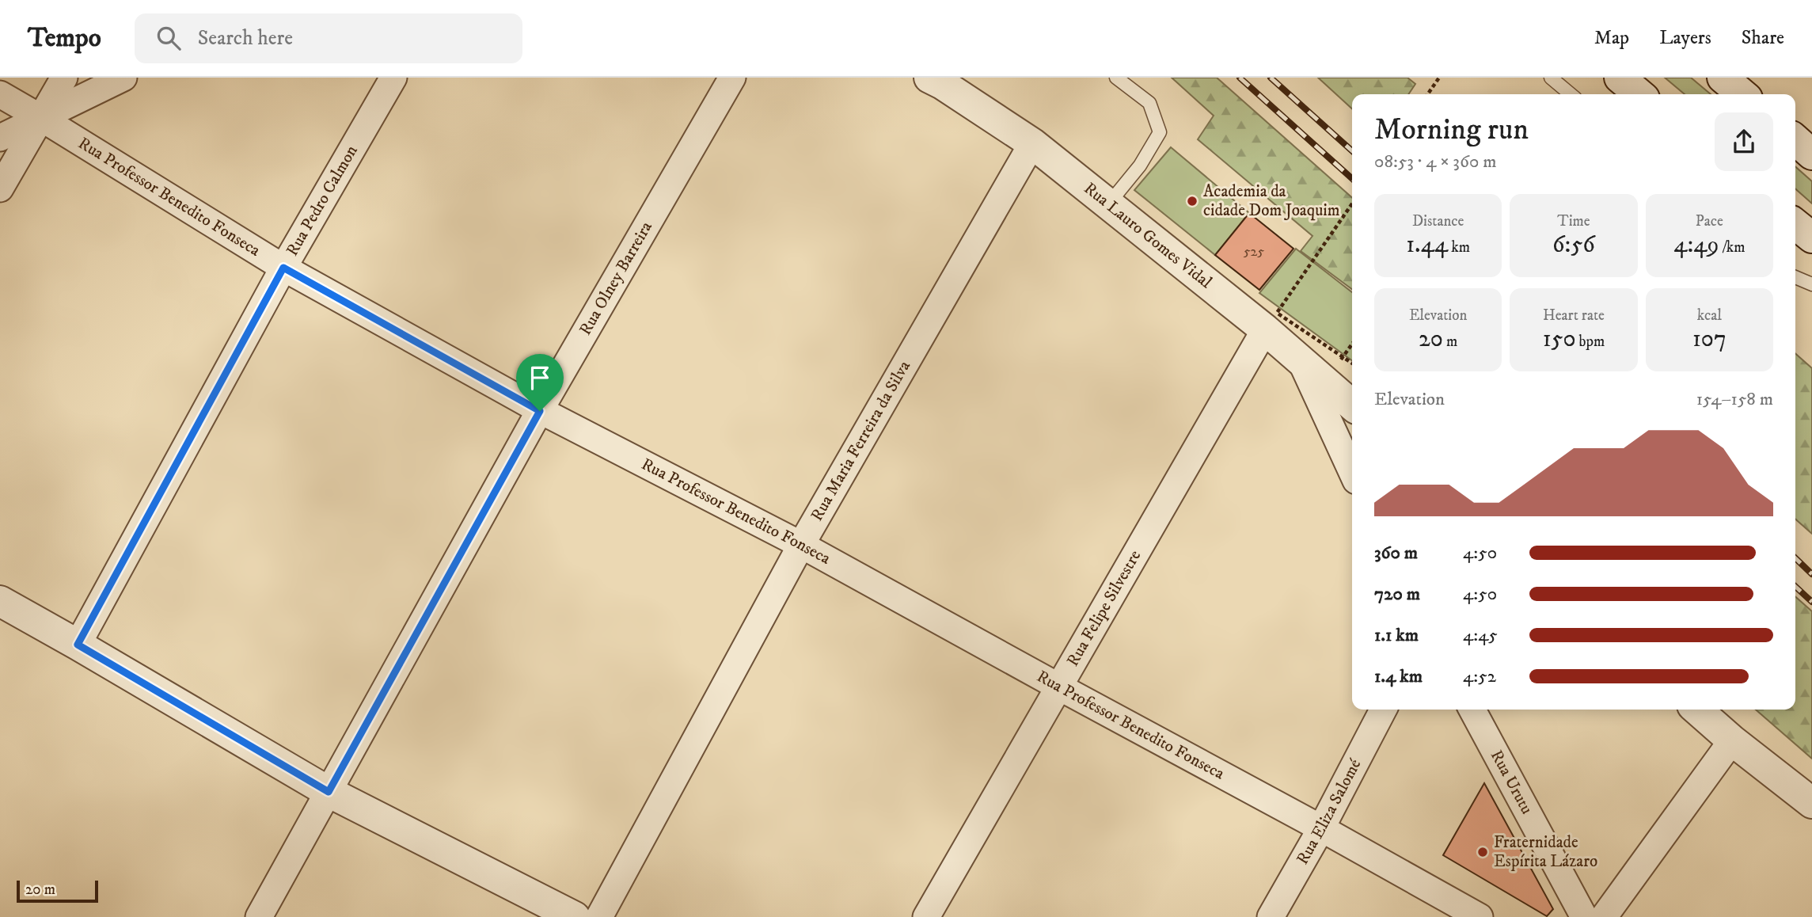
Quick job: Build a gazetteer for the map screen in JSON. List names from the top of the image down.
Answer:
{
  "streets": {
    "street": [
      "Rua Professor Benedito Fonseca",
      "Rua Pedro Calmon",
      "Rua Lauro Gomes Vidal",
      "Rua Olney Barreira",
      "Rua Maria Ferreira da Silva",
      "Rua Felipe Silvestre",
      "Rua Urutu",
      "Rua Eliza Salomé"
    ]
  },
  "crossings": [
    ["Rua Professor Benedito Fonseca", "Rua Pedro Calmon"],
    ["Rua Professor Benedito Fonseca", "Rua Olney Barreira"],
    ["Rua Professor Benedito Fonseca", "Rua Maria Ferreira da Silva"],
    ["Rua Professor Benedito Fonseca", "Rua Felipe Silvestre"],
    ["Rua Professor Benedito Fonseca", "Rua Eliza Salomé"],
    ["Rua Lauro Gomes Vidal", "Rua Maria Ferreira da Silva"],
    ["Rua Lauro Gomes Vidal", "Rua Felipe Silvestre"]
  ],
  "places": ["Academia da cidade Dom Joaquim", "Fraternidade Espírita Lázaro"],
  "house_numbers": ["525"],
  "scale_bar": "20 m",
  "page": {
    "header": "Tempo",
    "search": "Search here",
    "nav": ["Map", "Layers", "Share"],
    "heading": ["Morning run", "08:53 · 4 × 360 m"],
    "stats": [
      ["Distance", "1.44 km"],
      ["Time", "6:56"],
      ["Pace", "4:49 /km"],
      ["Elevation", "20 m"],
      ["Heart rate", "150 bpm"],
      ["kcal", "107"]
    ],
    "chart": ["Elevation", "154–158 m"],
    "list": [
      {
        "name": "360 m",
        "note": "4:50"
      },
      {
        "name": "720 m",
        "note": "4:50"
      },
      {
        "name": "1.1 km",
        "note": "4:45"
      },
      {
        "name": "1.4 km",
        "note": "4:52"
      }
    ],
    "scale": "20 m"
  }
}
